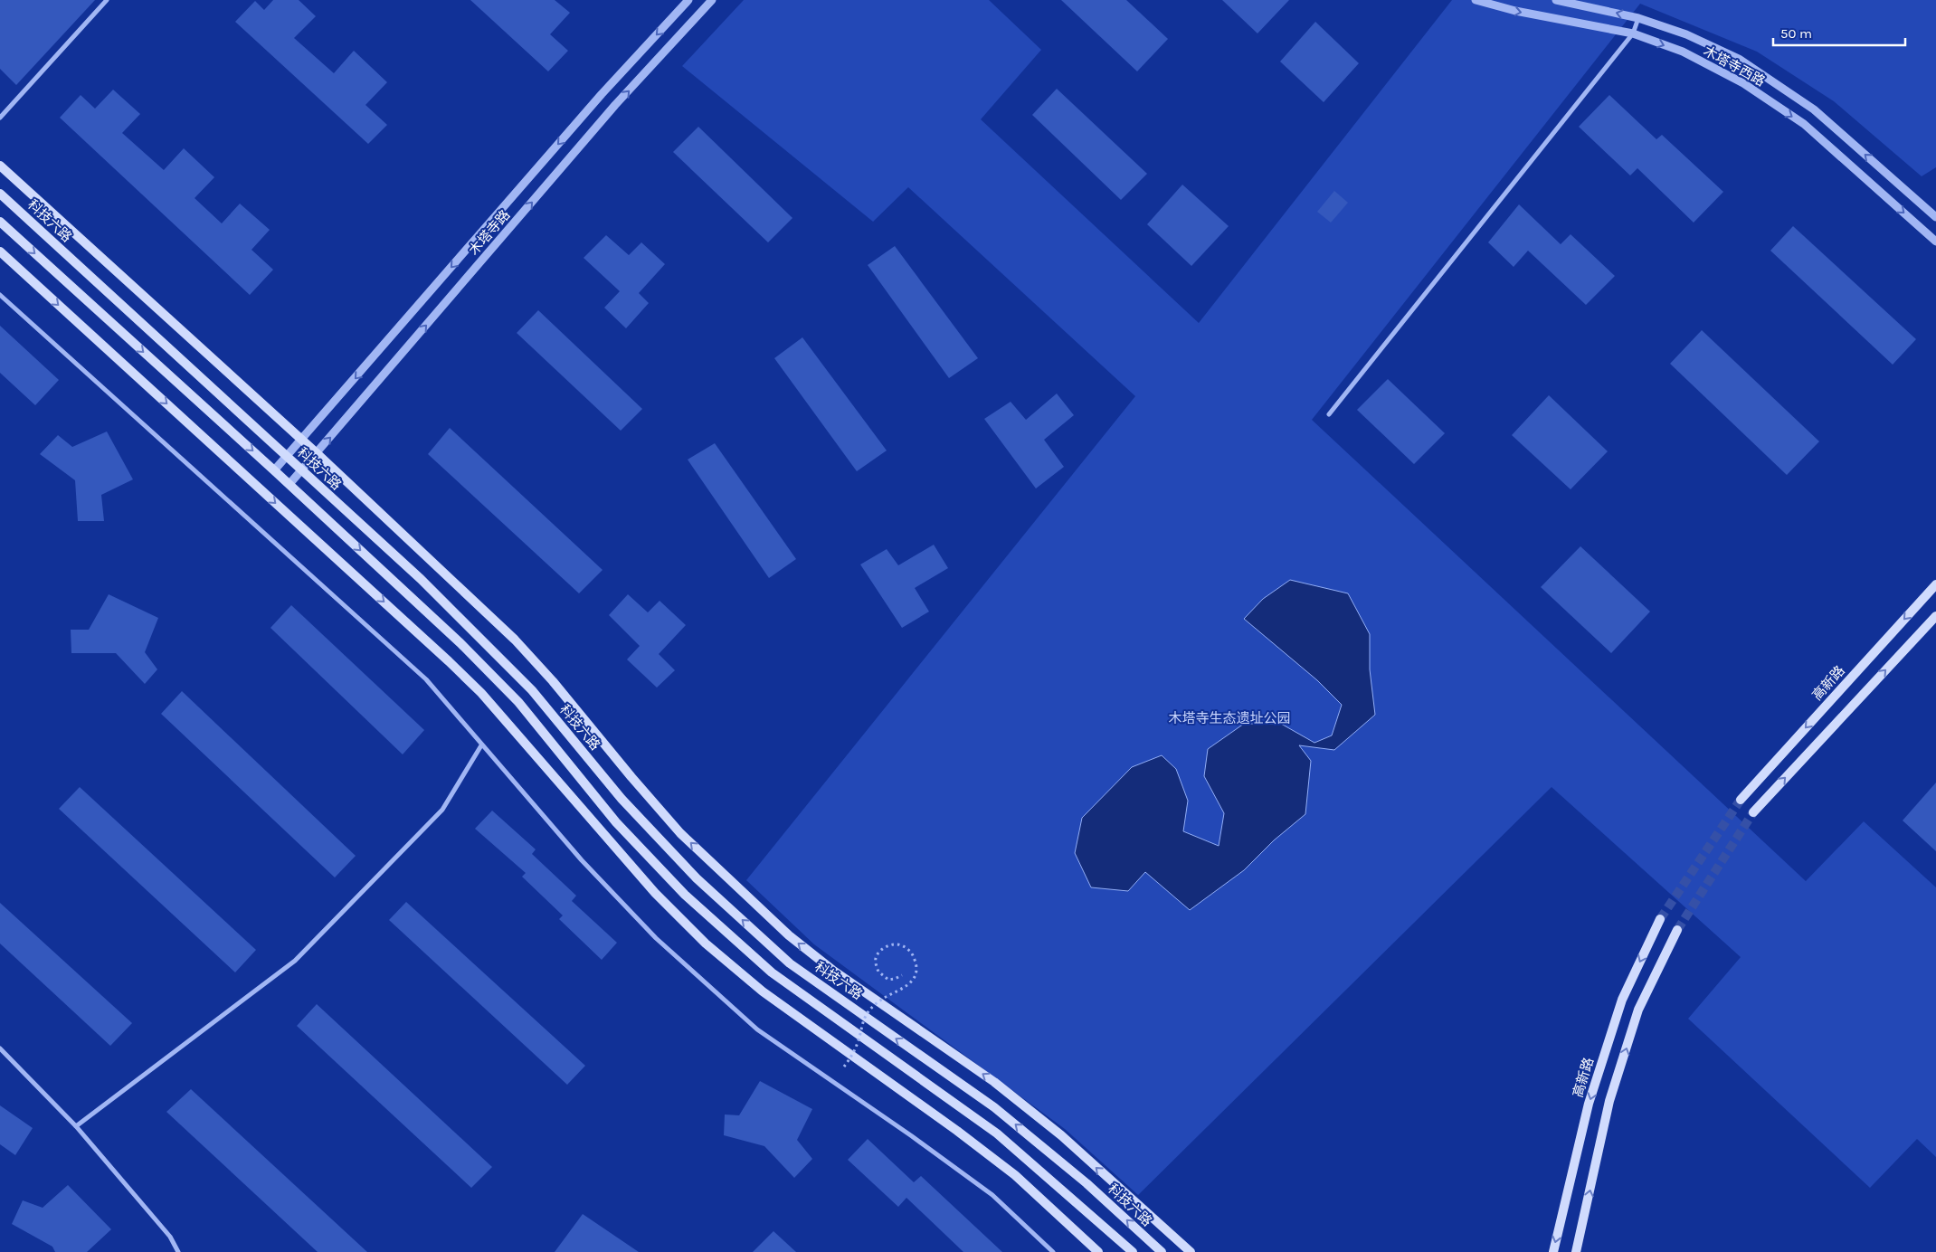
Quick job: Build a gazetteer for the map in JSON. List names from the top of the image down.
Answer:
{
  "streets": {
    "main road": ["科技六路", "高新路"],
    "street": ["木塔寺西路", "木塔寺路"]
  },
  "crossings": [
    ["科技六路", "木塔寺路"]
  ],
  "parks": ["木塔寺生态遗址公园"],
  "scale_bar": "50 m"
}
